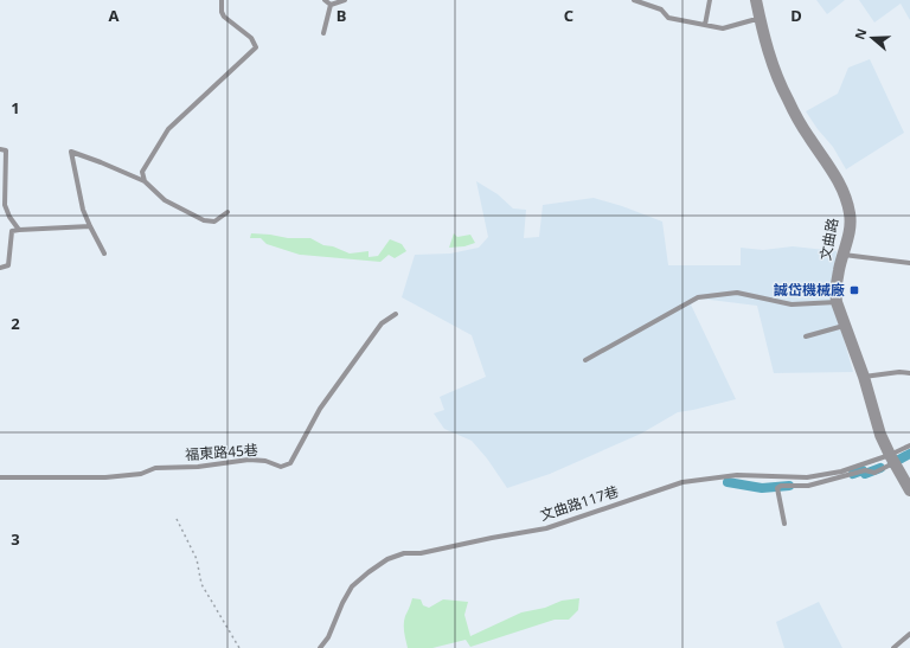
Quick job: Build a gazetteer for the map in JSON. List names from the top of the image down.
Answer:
{
  "streets": {
    "street": ["文曲路"],
    "lane": ["福東路45巷", "文曲路117巷"]
  },
  "crossings": [
    ["文曲路", "文曲路117巷"]
  ],
  "places": {
    "transit": ["誠岱機械廠"]
  },
  "north": "left",
  "grid": {
    "columns": [
      "A",
      "B",
      "C",
      "D"
    ],
    "rows": ["1", "2", "3"]
  }
}
